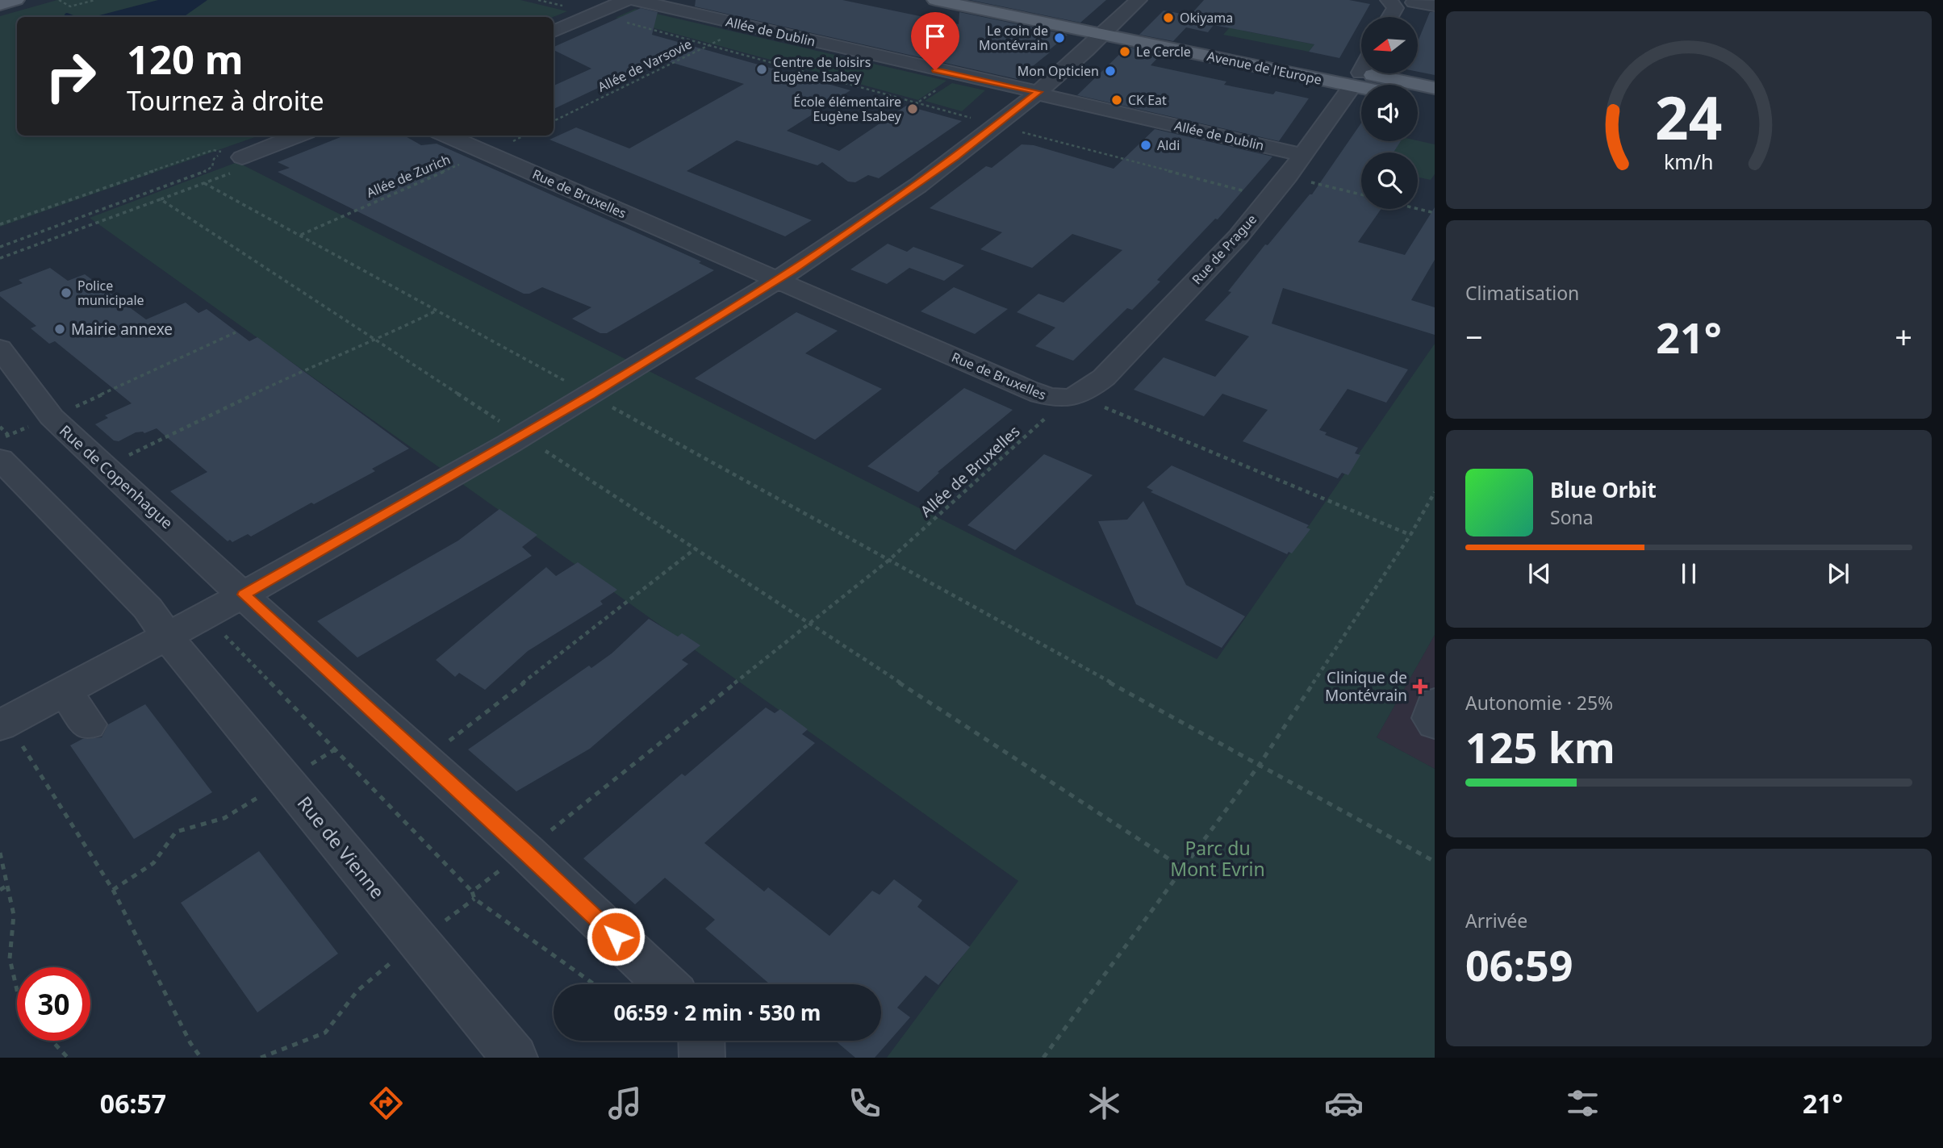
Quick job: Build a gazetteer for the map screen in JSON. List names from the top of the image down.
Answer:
{
  "streets": {
    "main road": ["Avenue de l'Europe"],
    "street": [
      "Allée de Dublin",
      "Rue de Bruxelles",
      "Rue de Prague",
      "Rue de Copenhague",
      "Rue de Vienne"
    ],
    "path": ["Allée de Varsovie", "Allée de Zurich", "Allée de Bruxelles"]
  },
  "crossings": [
    ["Allée de Dublin", "Allée de Varsovie"],
    ["Allée de Dublin", "Rue de Prague"],
    ["Rue de Bruxelles", "Rue de Prague"],
    ["Rue de Bruxelles", "Allée de Bruxelles"],
    ["Rue de Prague", "Allée de Bruxelles"]
  ],
  "parks": ["Parc du Mont Evrin"],
  "places": {
    "other": [
      "Okiyama",
      "Le coin de Montévrain",
      "Le Cercle",
      "Centre de loisirs Eugène Isabey",
      "Mon Opticien",
      "CK Eat",
      "École élémentaire Eugène Isabey",
      "Aldi",
      "Police municipale",
      "Mairie annexe"
    ],
    "health": ["Clinique de Montévrain"]
  },
  "north": "left",
  "page": {
    "turn": ["120 m", "Tournez à droite"],
    "tile": [
      "Climatisation",
      ["Autonomie · 25%", "125 km"],
      ["Arrivée", "06:59"]
    ],
    "heat": ["−", "21°", "+"],
    "song": ["Blue Orbit", "Sona"],
    "limit": "30",
    "trip": "06:59 · 2 min · 530 m",
    "tabs": ["06:57", "21°"],
    "gauge": ["24", "km/h"]
  }
}
